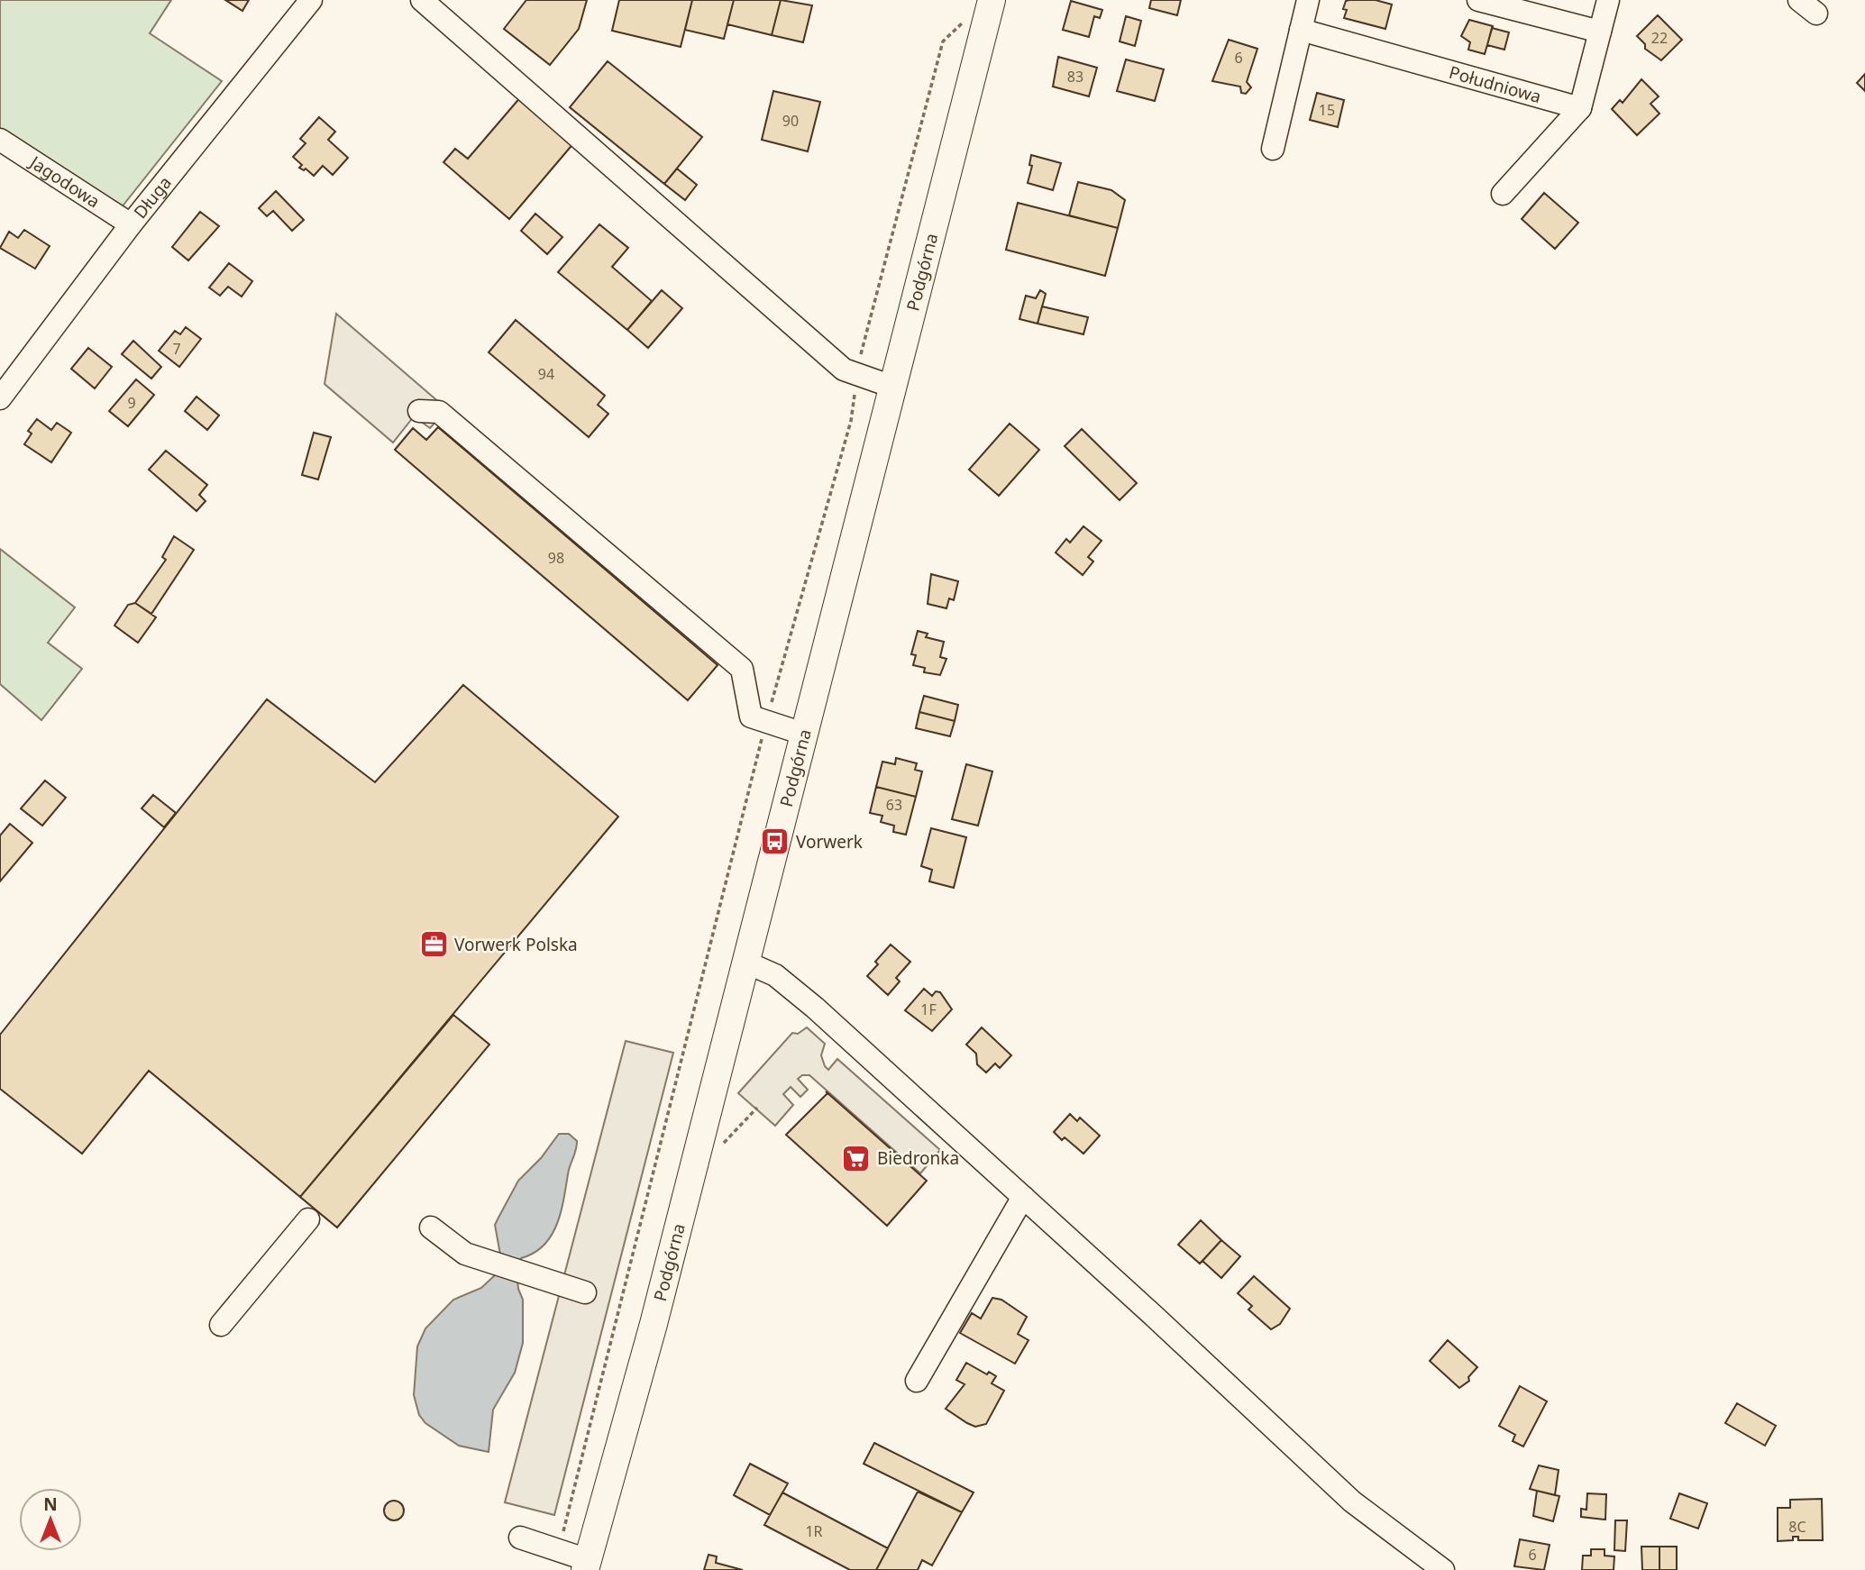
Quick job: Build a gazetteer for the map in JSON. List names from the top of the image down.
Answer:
{
  "streets": {
    "main road": ["Podgórna"],
    "street": ["Południowa", "Jagodowa", "Długa"]
  },
  "crossings": [
    ["Jagodowa", "Długa"]
  ],
  "places": {
    "bus stop": ["Vorwerk"],
    "office": ["Vorwerk Polska"],
    "supermarket": ["Biedronka"]
  },
  "house_numbers": [
    "22",
    "6",
    "83",
    "15",
    "90",
    "7",
    "94",
    "9",
    "98",
    "63",
    "1F",
    "8C",
    "1R",
    "6"
  ],
  "north": "top"
}
